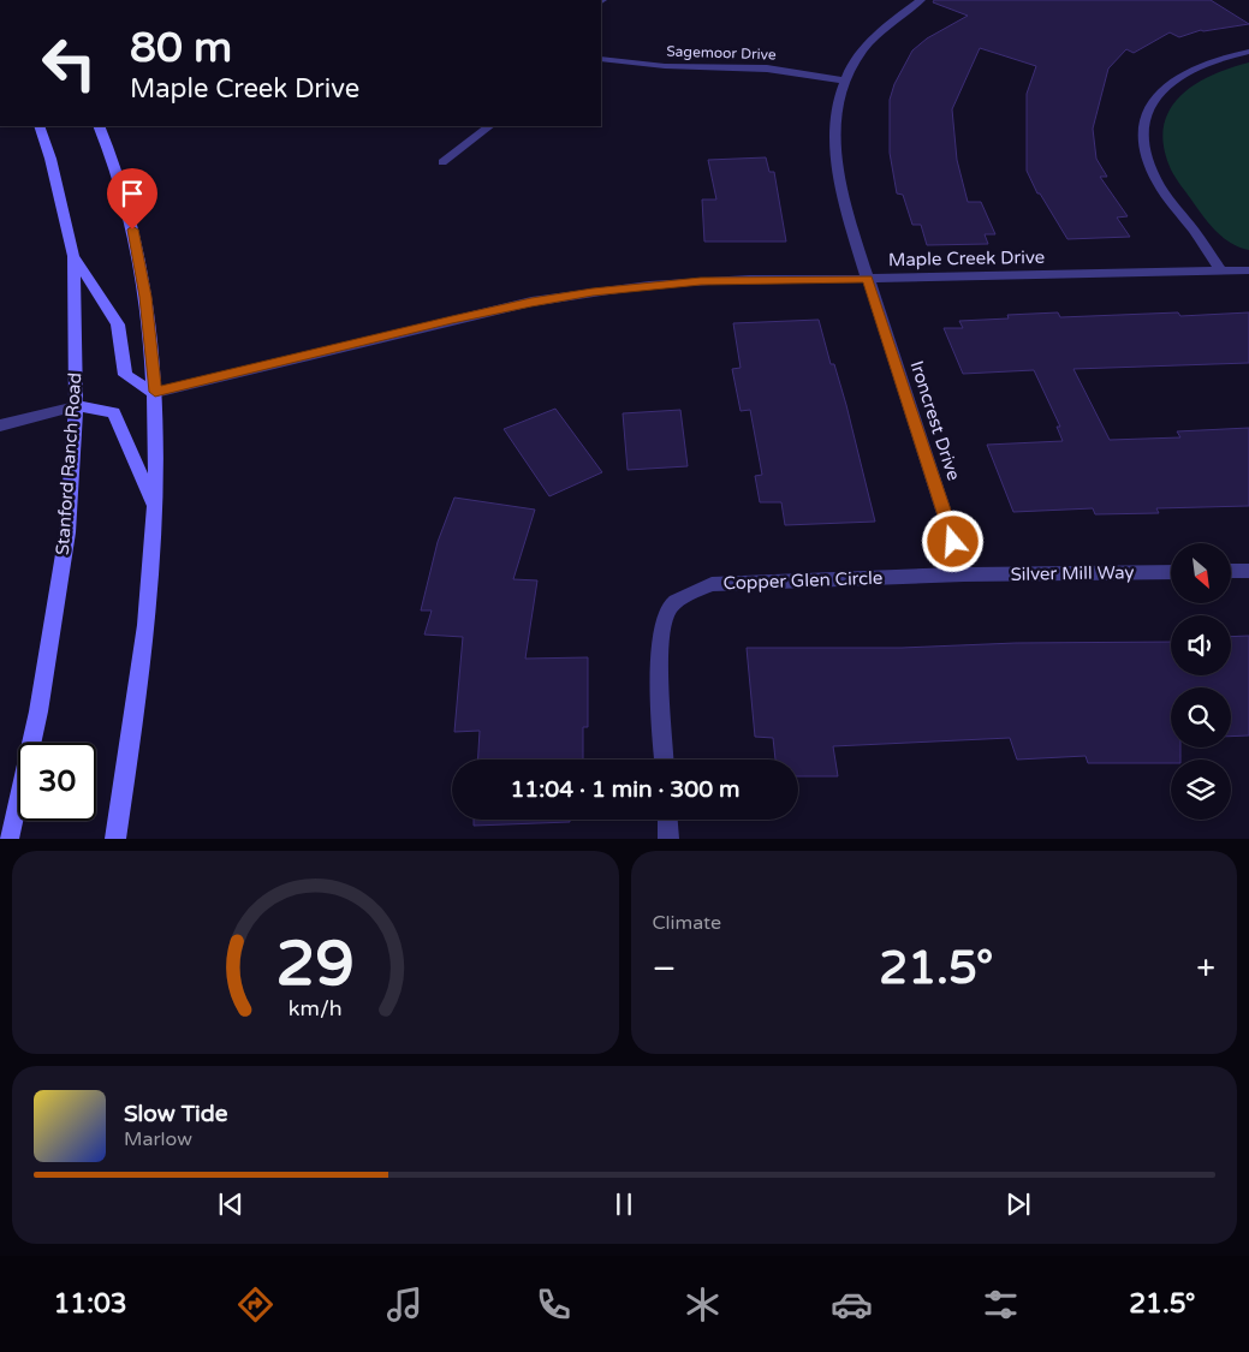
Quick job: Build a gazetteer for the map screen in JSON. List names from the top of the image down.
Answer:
{
  "streets": {
    "main road": ["Stanford Ranch Road"],
    "street": [
      "Sagemoor Drive",
      "Maple Creek Drive",
      "Ironcrest Drive",
      "Silver Mill Way",
      "Copper Glen Circle"
    ]
  },
  "crossings": [
    ["Sagemoor Drive", "Ironcrest Drive"],
    ["Maple Creek Drive", "Ironcrest Drive"],
    ["Ironcrest Drive", "Silver Mill Way"],
    ["Ironcrest Drive", "Copper Glen Circle"],
    ["Silver Mill Way", "Copper Glen Circle"]
  ],
  "north": "bottom right",
  "page": {
    "turn": ["80 m", "Maple Creek Drive"],
    "limit": "30",
    "trip": "11:04 · 1 min · 300 m",
    "tile": "Climate",
    "heat": ["−", "21.5°", "+"],
    "song": ["Slow Tide", "Marlow"],
    "tabs": ["11:03", "21.5°"],
    "gauge": ["29", "km/h"]
  }
}
